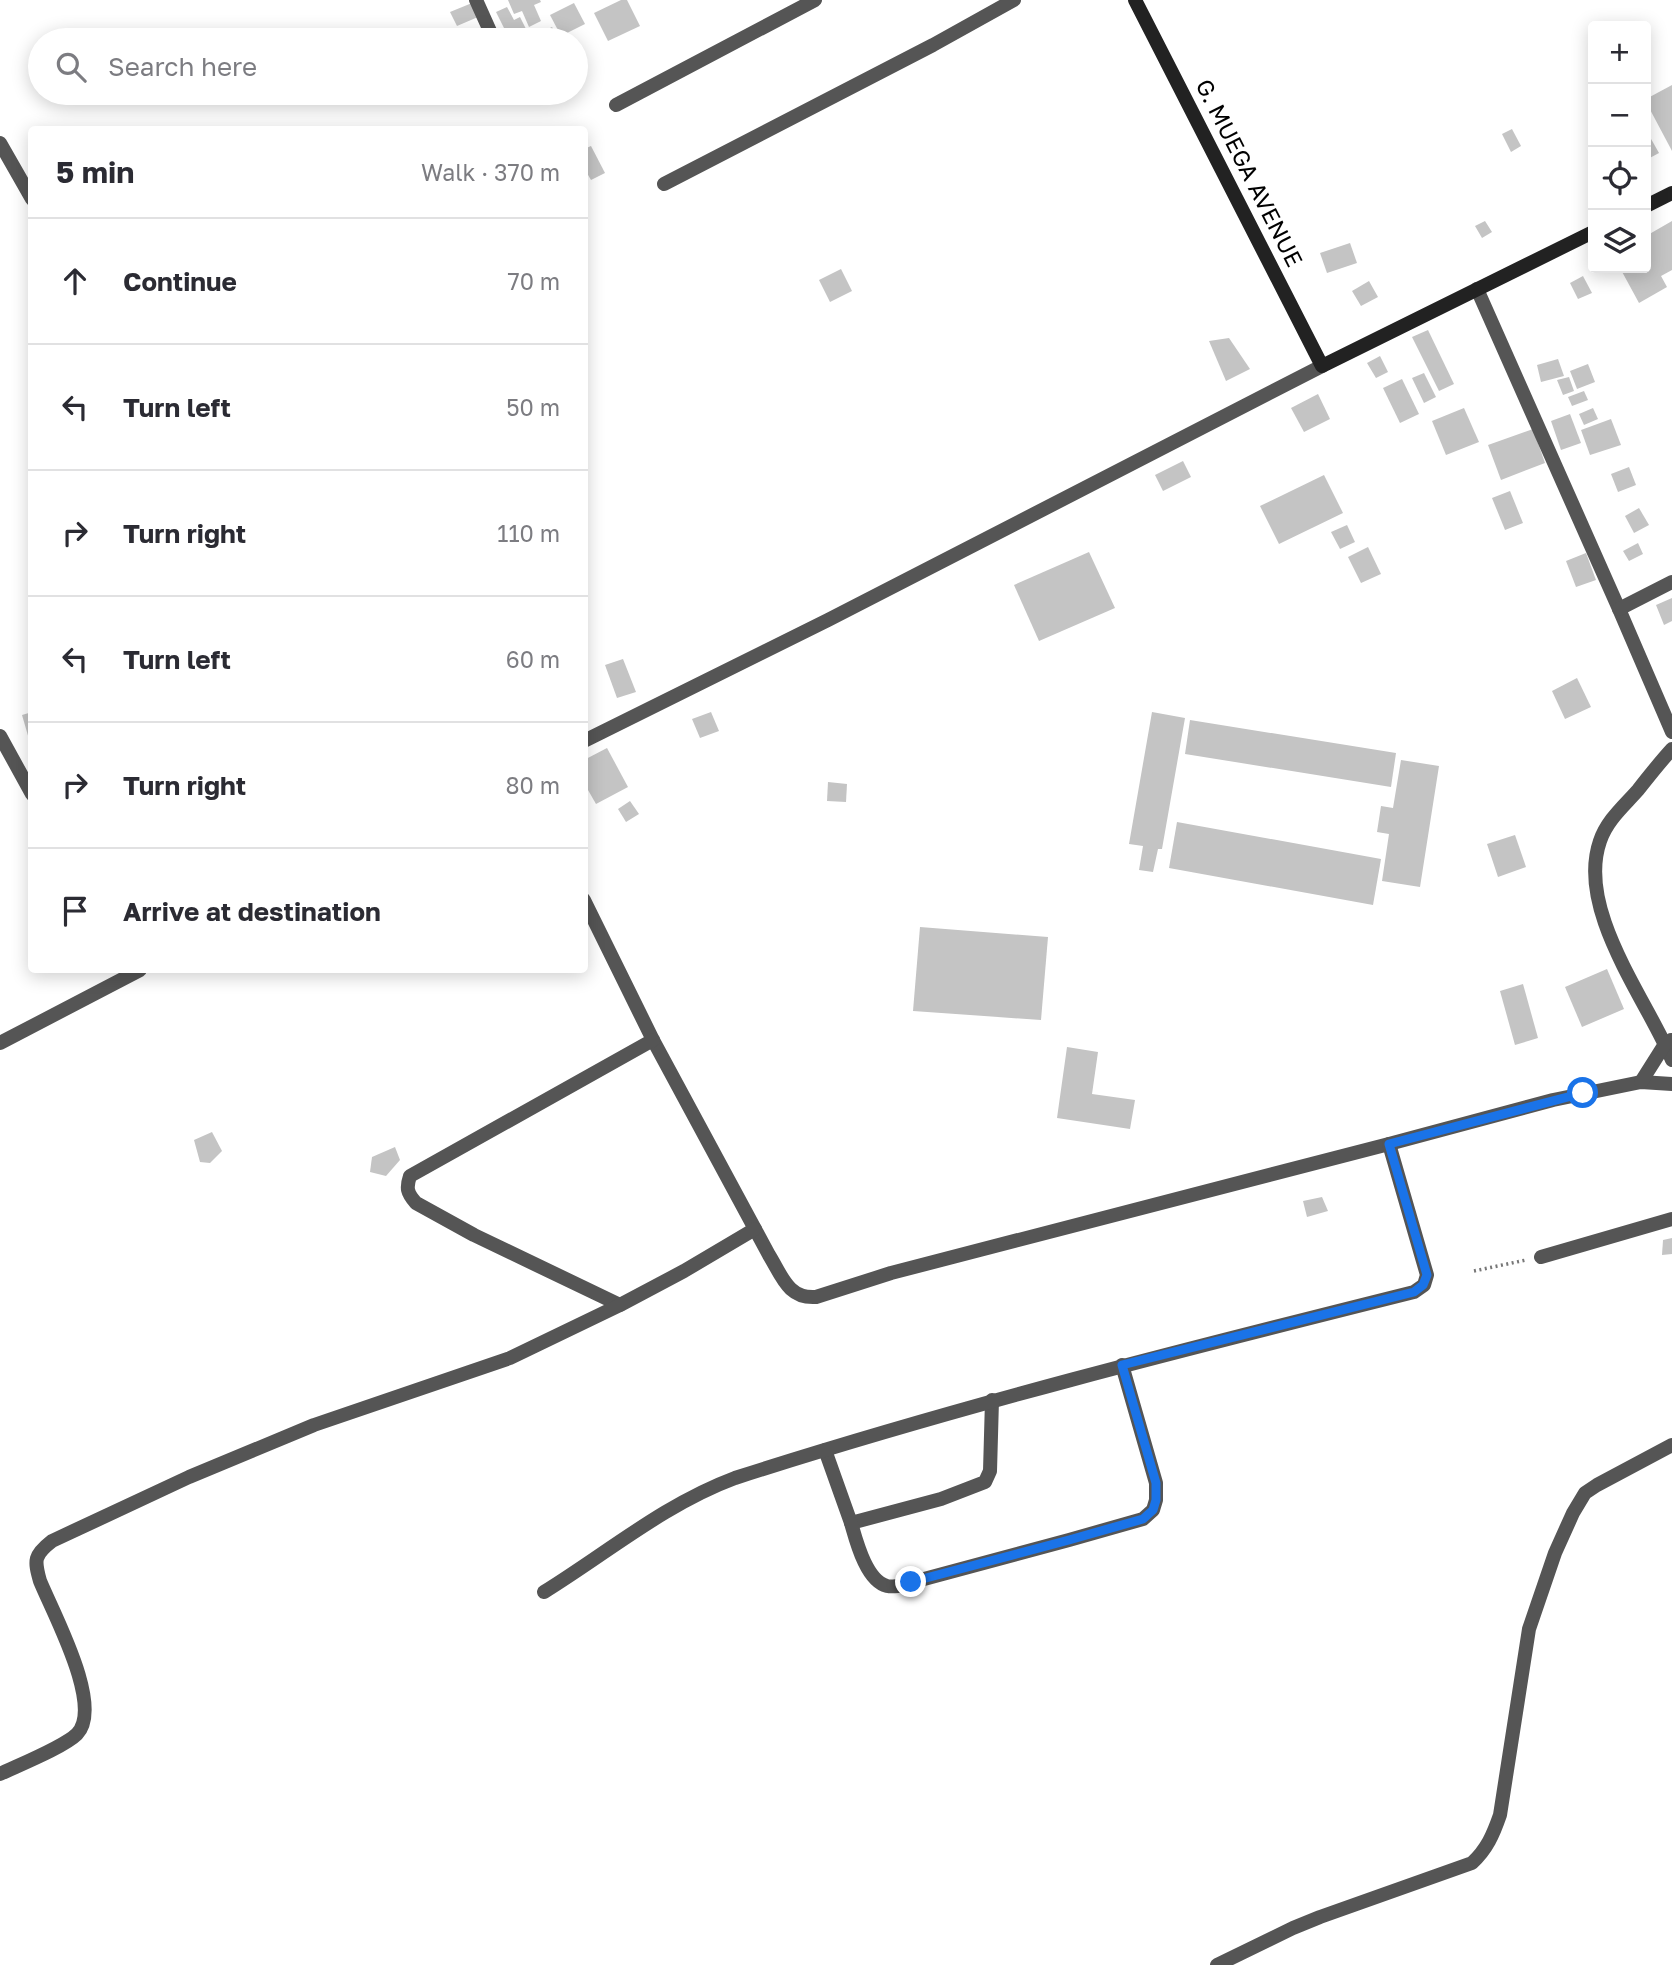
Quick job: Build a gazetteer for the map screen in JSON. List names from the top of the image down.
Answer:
{
  "streets": {
    "street": ["G. MUEGA AVENUE"]
  },
  "page": {
    "map_buttons": ["+", "−"],
    "search": "Search here",
    "heading": ["5 min", "Walk · 370 m"],
    "list": [
      ["Continue", "70 m"],
      ["Turn left", "50 m"],
      ["Turn right", "110 m"],
      ["Turn left", "60 m"],
      ["Turn right", "80 m"],
      "Arrive at destination"
    ]
  }
}
